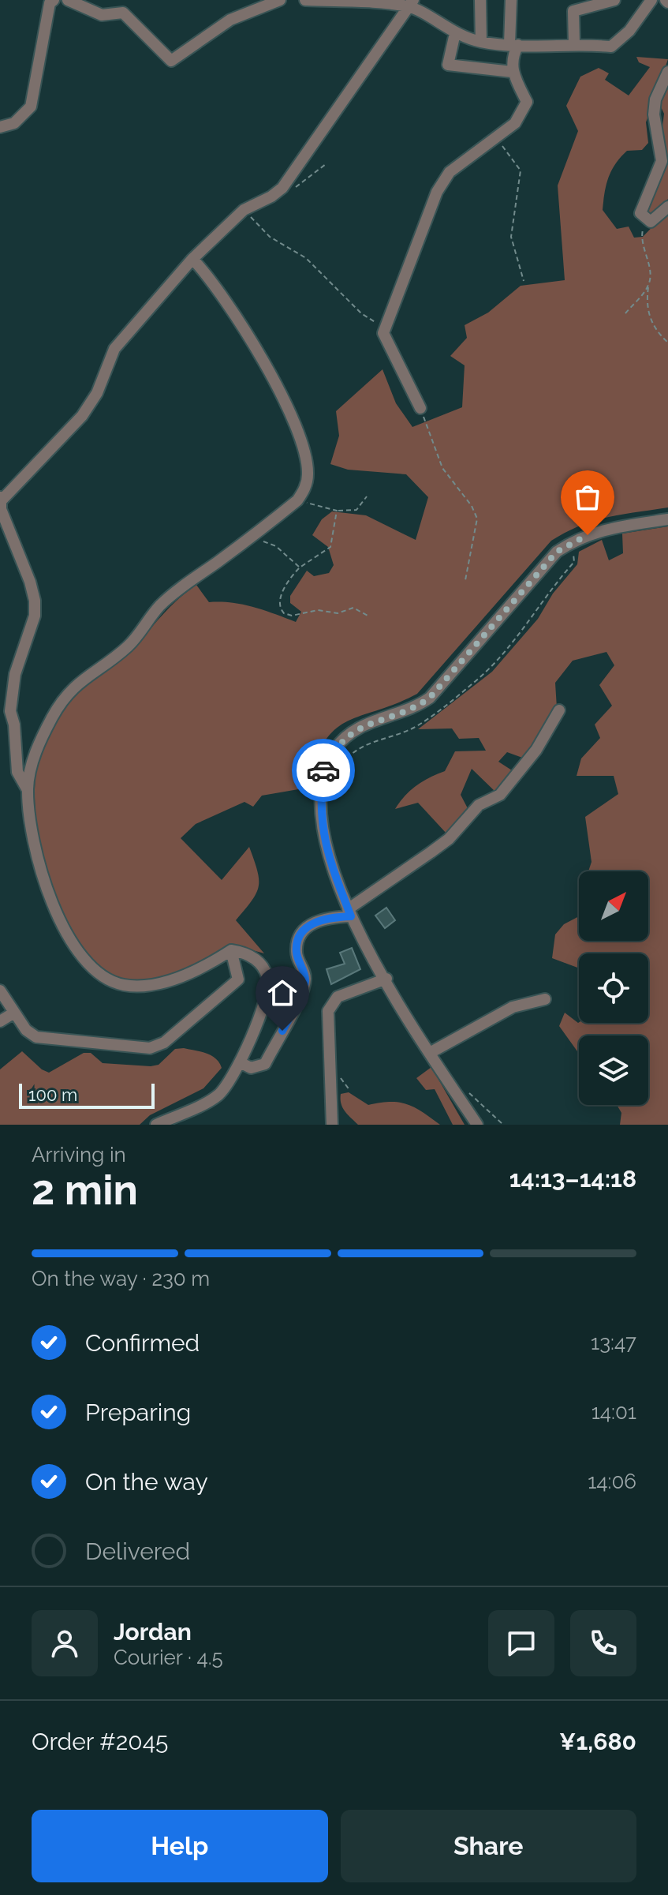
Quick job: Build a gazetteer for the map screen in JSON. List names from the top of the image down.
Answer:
{
  "scale_bar": "100 m",
  "north": "top right",
  "page": {
    "scale": "100 m",
    "heading": ["2 min", "Arriving in", "14:13–14:18"],
    "panel": [
      "Jordan",
      "Courier · 4.5",
      "Order #2045",
      "¥1,680"
    ],
    "bar": "On the way · 230 m",
    "list": [
      ["Confirmed", "13:47"],
      ["Preparing", "14:01"],
      ["On the way", "14:06"],
      "Delivered"
    ],
    "buttons": ["Help", "Share"]
  }
}
